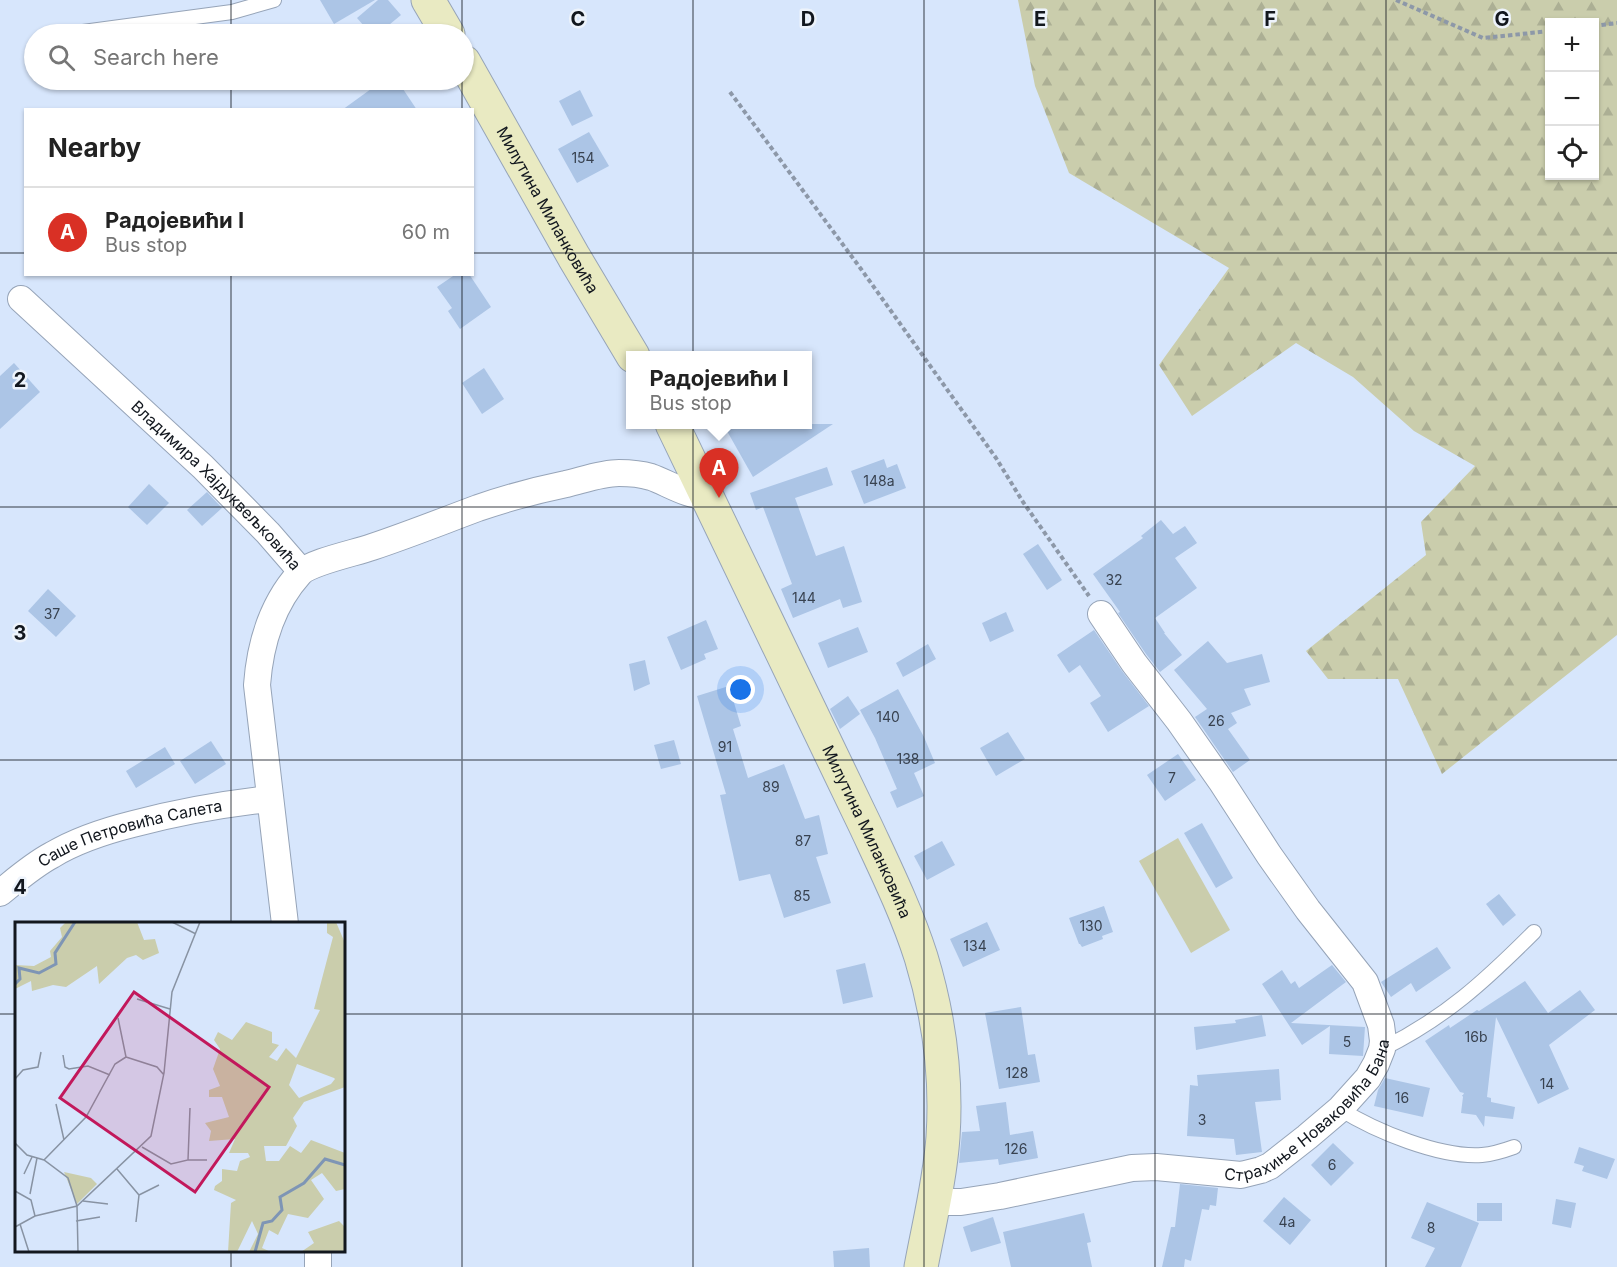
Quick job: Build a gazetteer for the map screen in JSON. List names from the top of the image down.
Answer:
{
  "streets": {
    "main road": ["Милутина Миланковића"],
    "street": ["Владимира Хајдуквељковића", "Саше Петровића Салета", "Страхиње Новаковића Бана"]
  },
  "crossings": [
    ["Милутина Миланковића", "Страхиње Новаковића Бана"],
    ["Владимира Хајдуквељковића", "Саше Петровића Салета"]
  ],
  "house_numbers": [
    "154",
    "148a",
    "32",
    "144",
    "37",
    "140",
    "26",
    "91",
    "138",
    "7",
    "89",
    "87",
    "85",
    "130",
    "134",
    "16b",
    "5",
    "128",
    "14",
    "16",
    "3",
    "126",
    "6",
    "4a",
    "8"
  ],
  "page": {
    "map_buttons": ["+", "−"],
    "search": "Search here",
    "heading": "Nearby",
    "list": [
      {
        "mark": "A",
        "name": "Радојевићи I",
        "note": "Bus stop",
        "value": "60 m"
      }
    ],
    "popup": ["Радојевићи I", "Bus stop"],
    "pins": "A"
  },
  "grid": {
    "columns": [
      "C",
      "D",
      "E",
      "F",
      "G"
    ],
    "rows": ["2", "3", "4"]
  }
}
